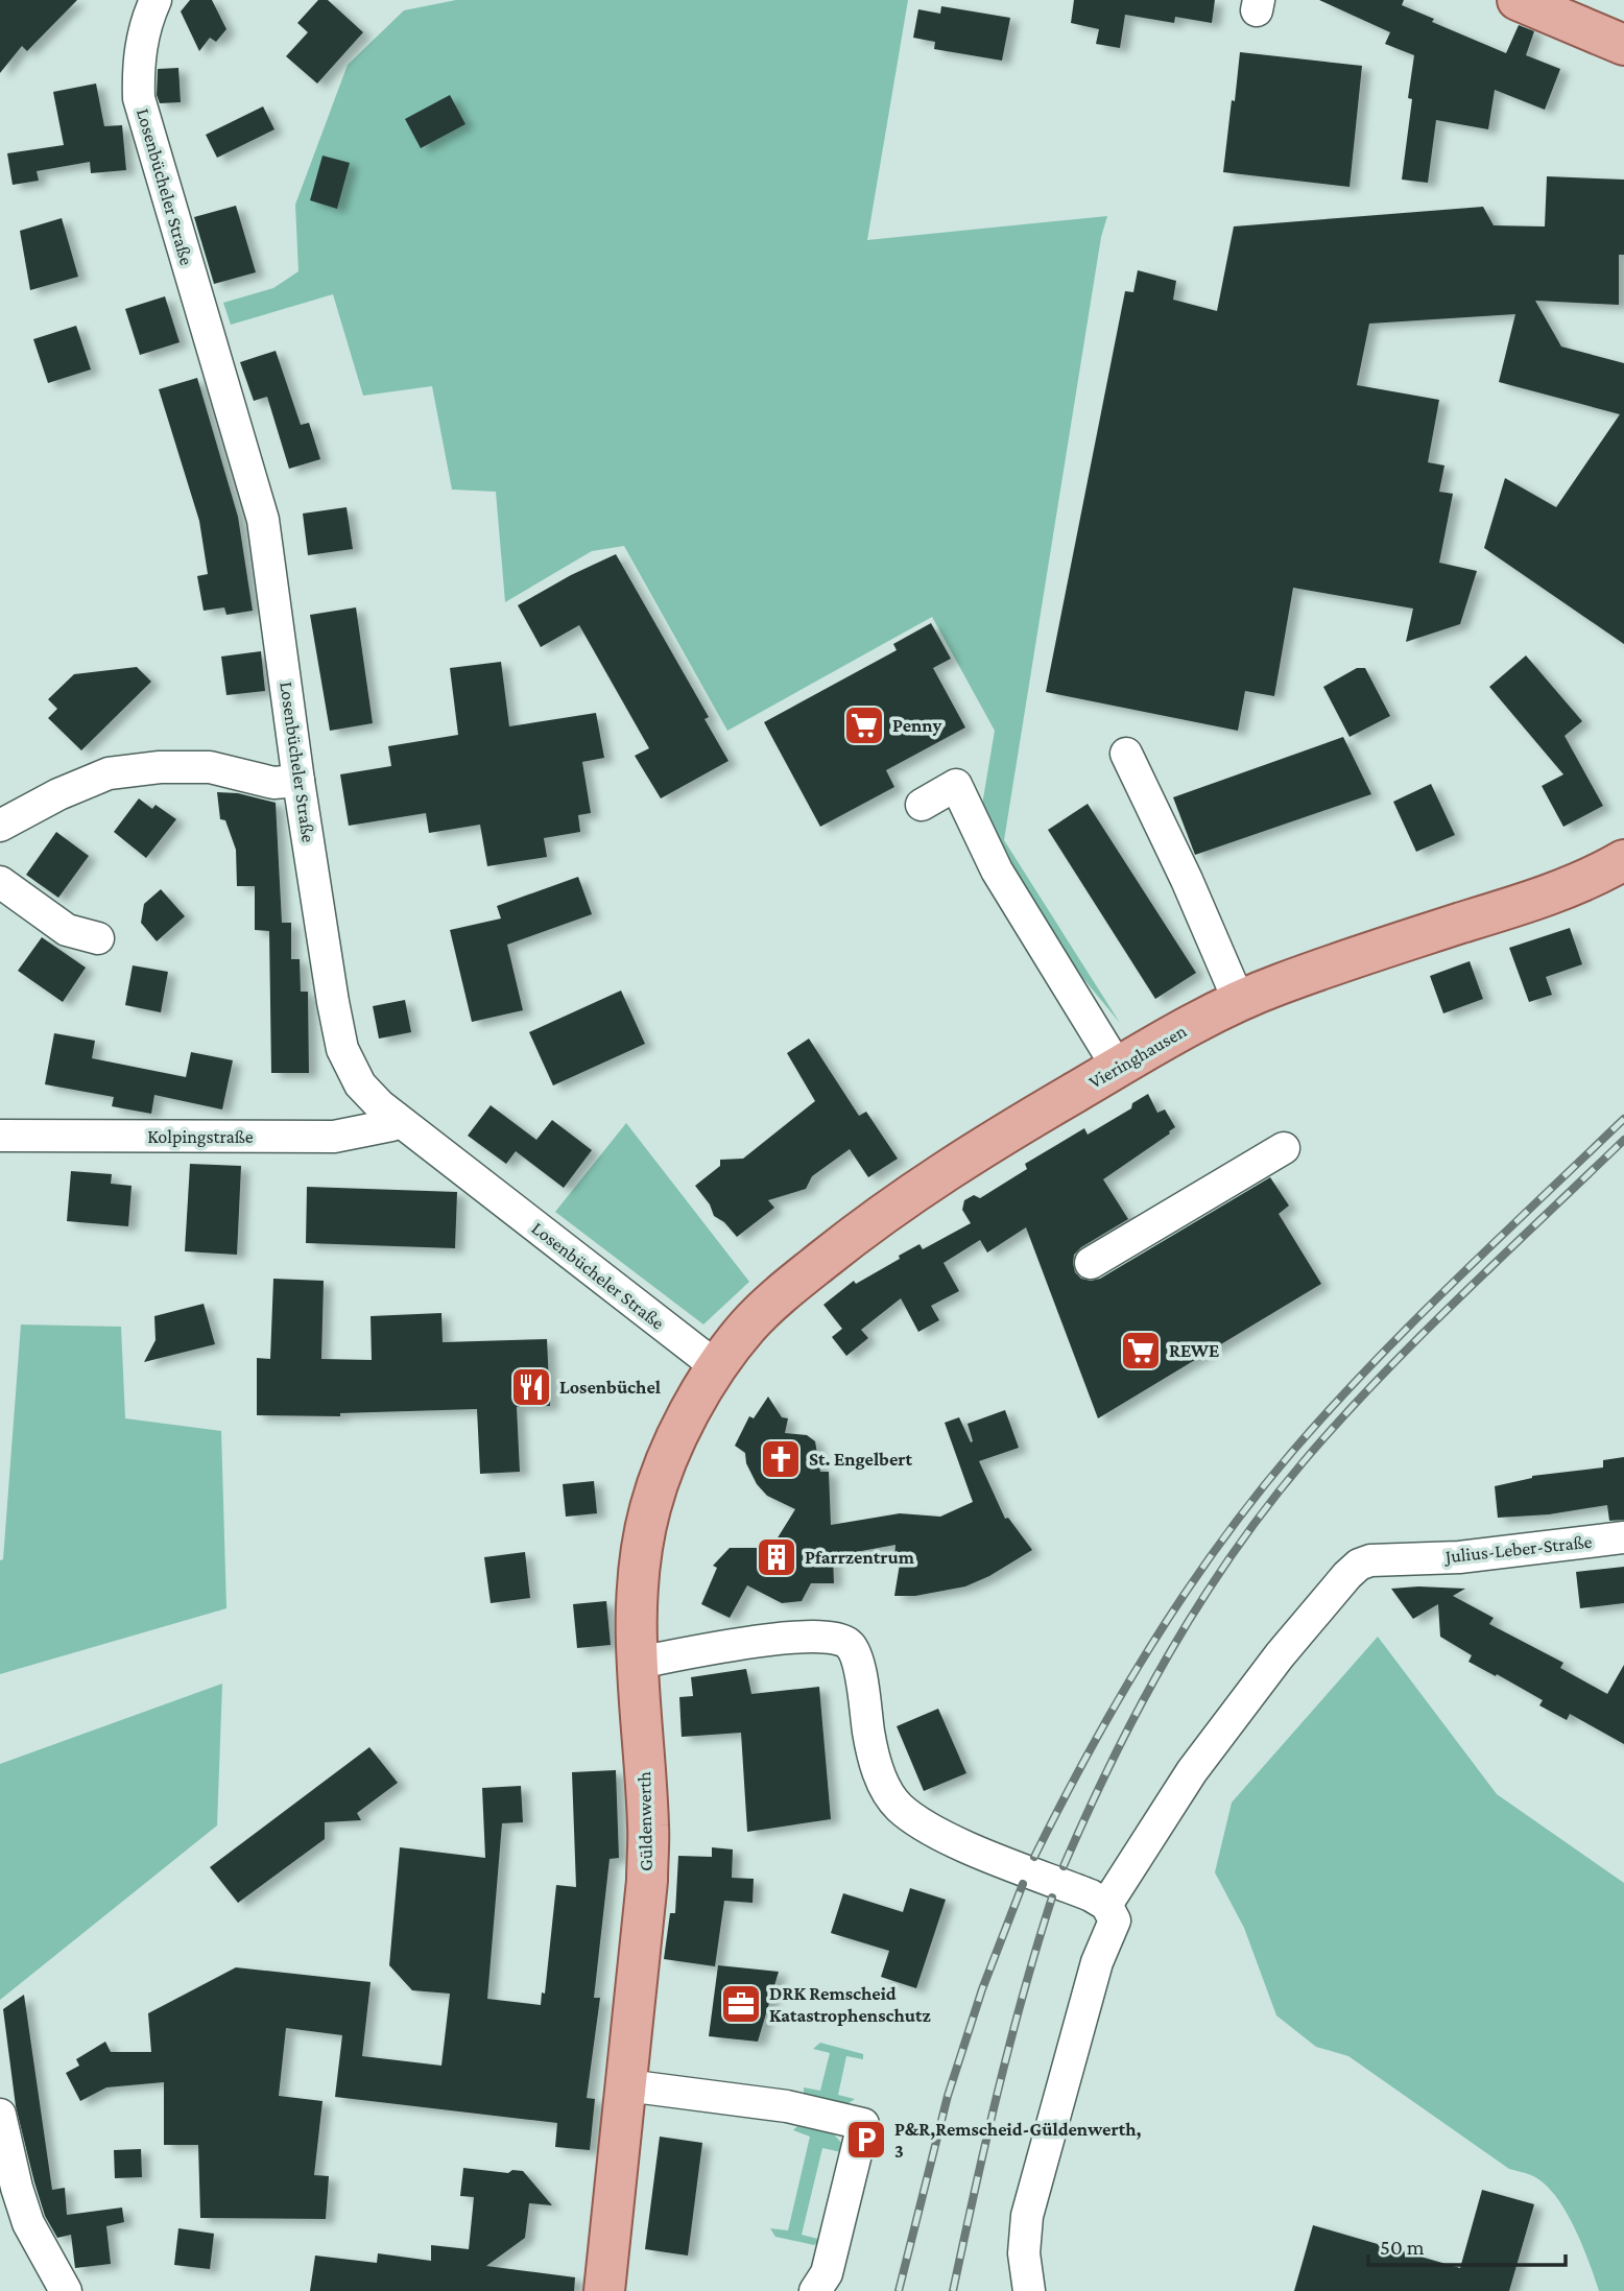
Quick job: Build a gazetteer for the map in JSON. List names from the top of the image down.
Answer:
{
  "streets": {
    "main road": ["Vieringhausen", "Güldenwerth"],
    "street": ["Losenbücheler Straße", "Kolpingstraße", "Julius-Leber-Straße"]
  },
  "crossings": [
    ["Losenbücheler Straße", "Vieringhausen"],
    ["Losenbücheler Straße", "Kolpingstraße"],
    ["Losenbücheler Straße", "Güldenwerth"],
    ["Vieringhausen", "Güldenwerth"]
  ],
  "places": {
    "supermarket": ["Penny", "REWE"],
    "restaurant": ["Losenbüchel"],
    "church": ["St. Engelbert"],
    "building": ["Pfarrzentrum"],
    "office": ["DRK Remscheid Katastrophenschutz"],
    "parking": ["P&R,Remscheid-Güldenwerth, 3"]
  },
  "scale_bar": "50 m"
}
